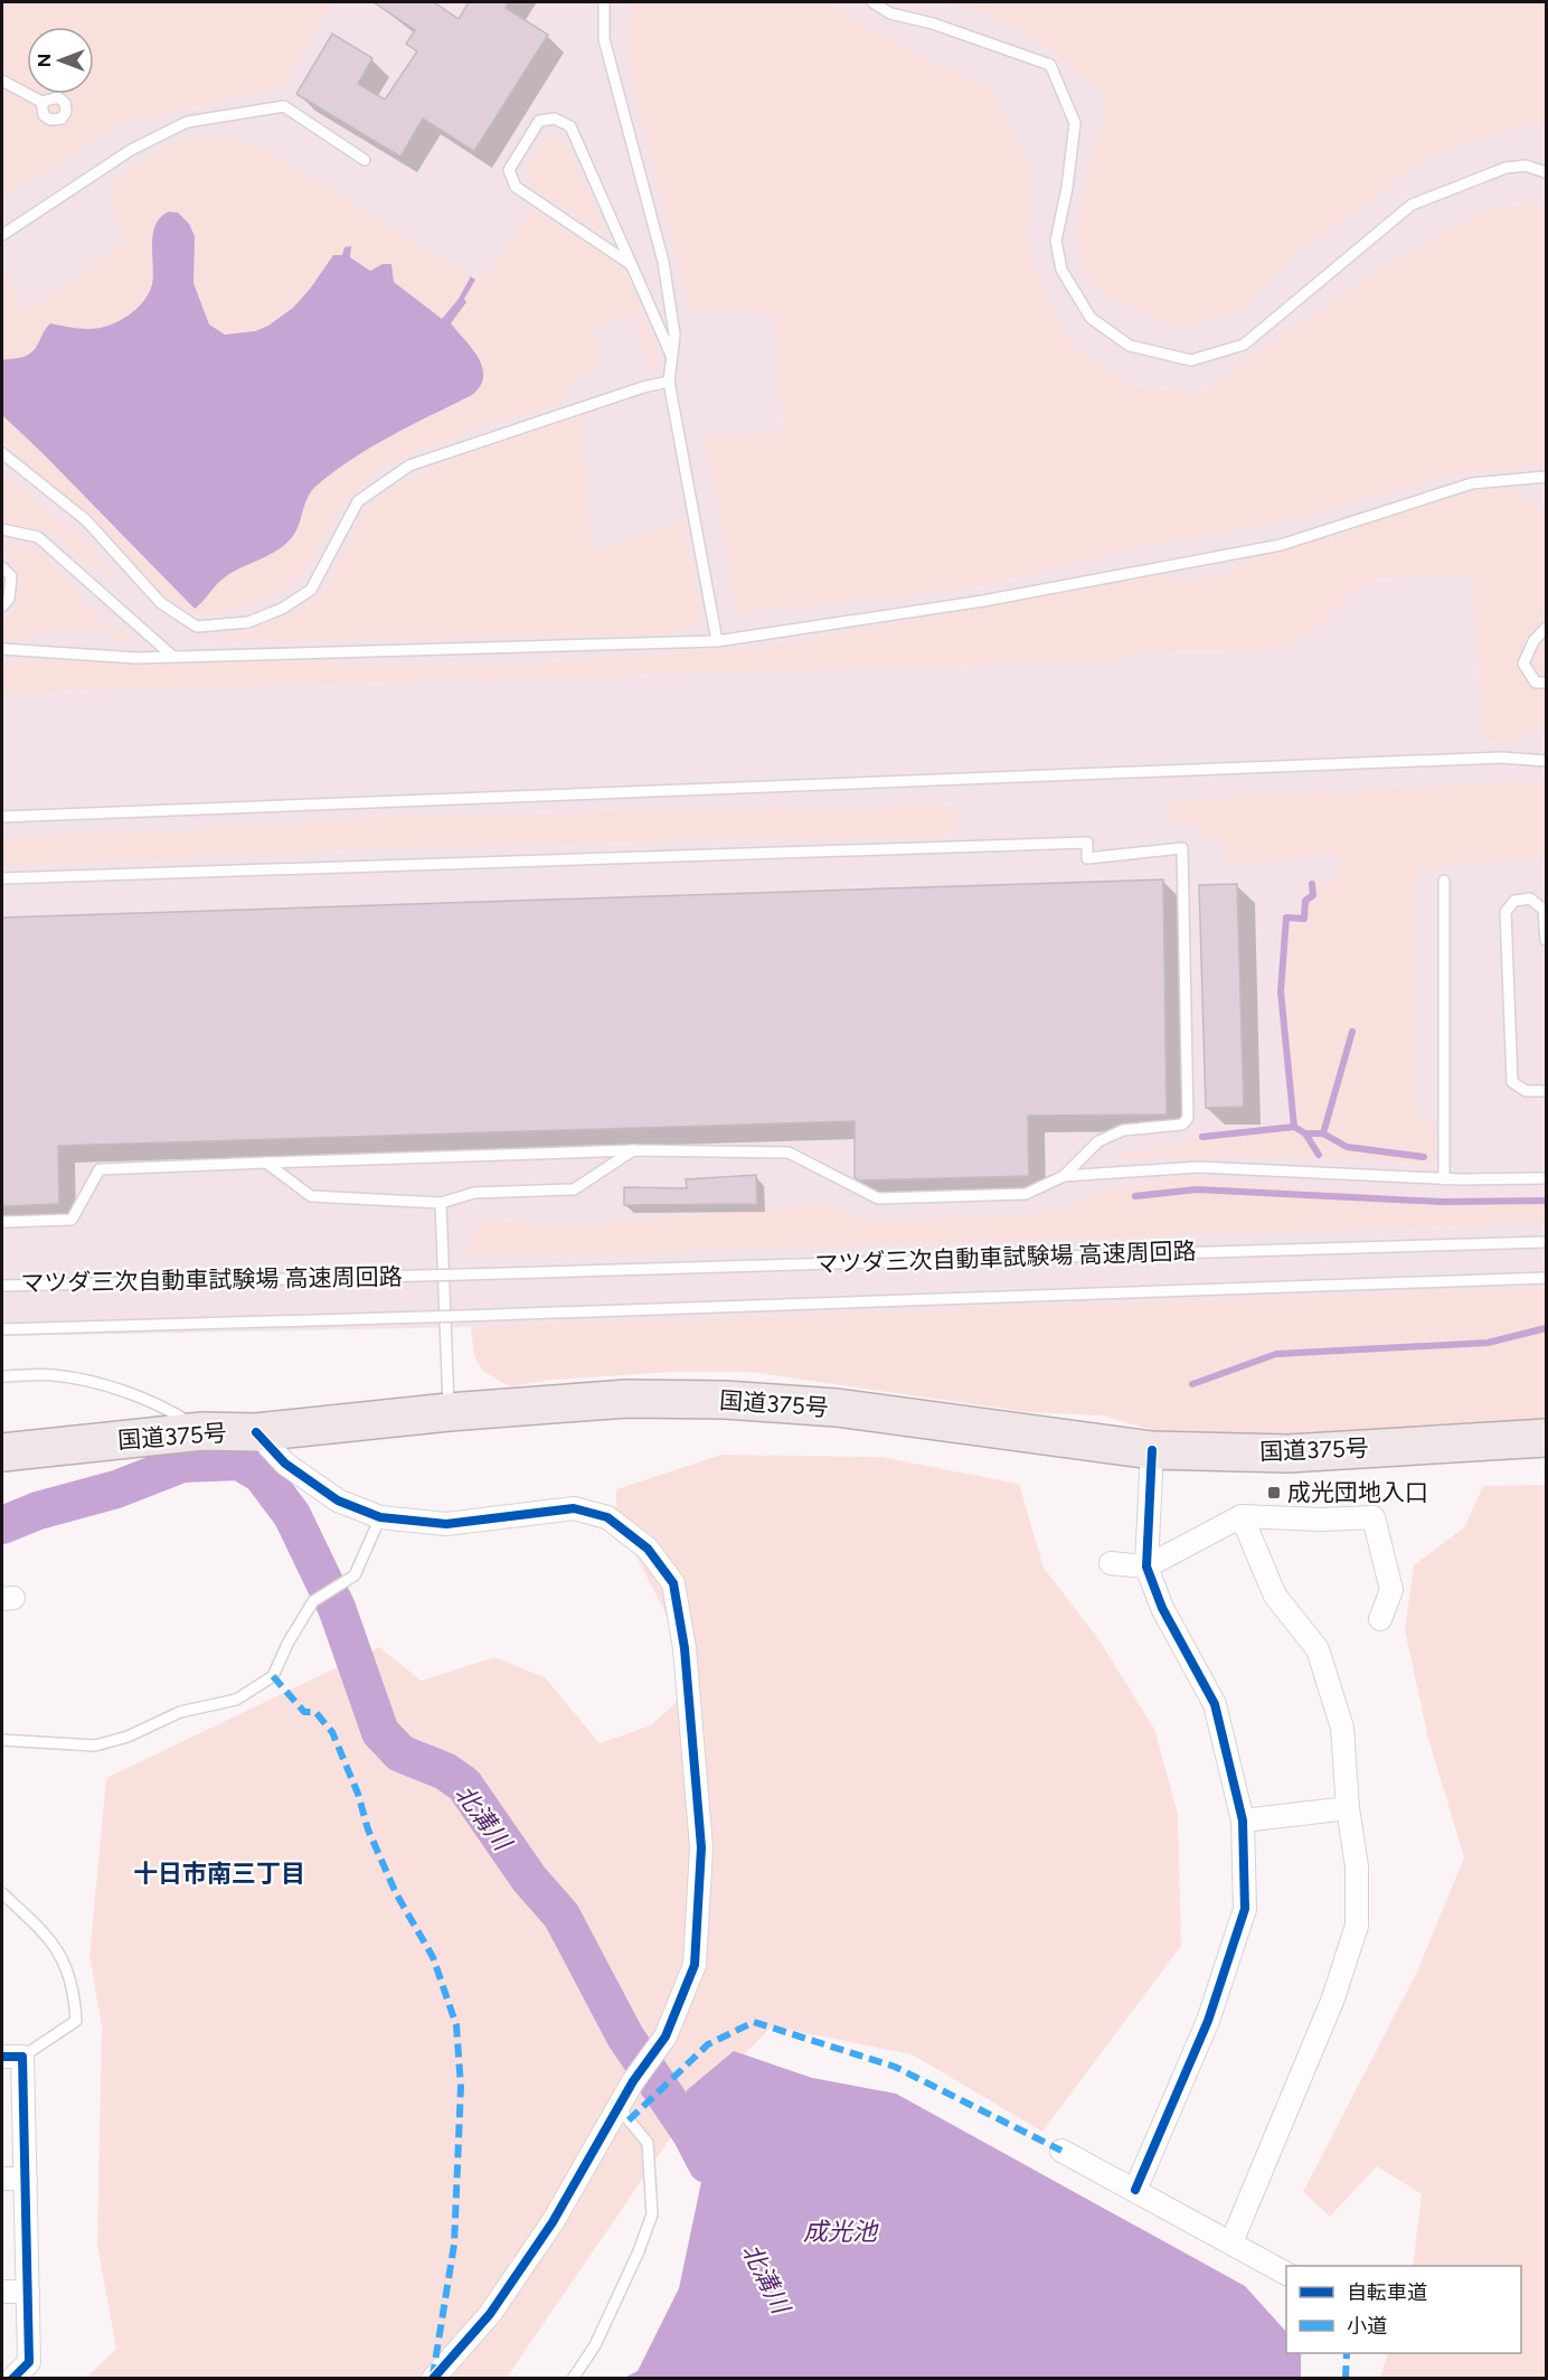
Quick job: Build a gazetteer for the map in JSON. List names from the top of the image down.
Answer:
{
  "streets": {
    "highway": ["国道375号"],
    "lane": ["マツダ三次自動車試験場 高速周回路"]
  },
  "districts": ["十日市南三丁目"],
  "water": ["北溝川", "成光池"],
  "places": {
    "transit": ["成光団地入口"]
  },
  "legend": ["自転車道", "小道"],
  "north": "left"
}
